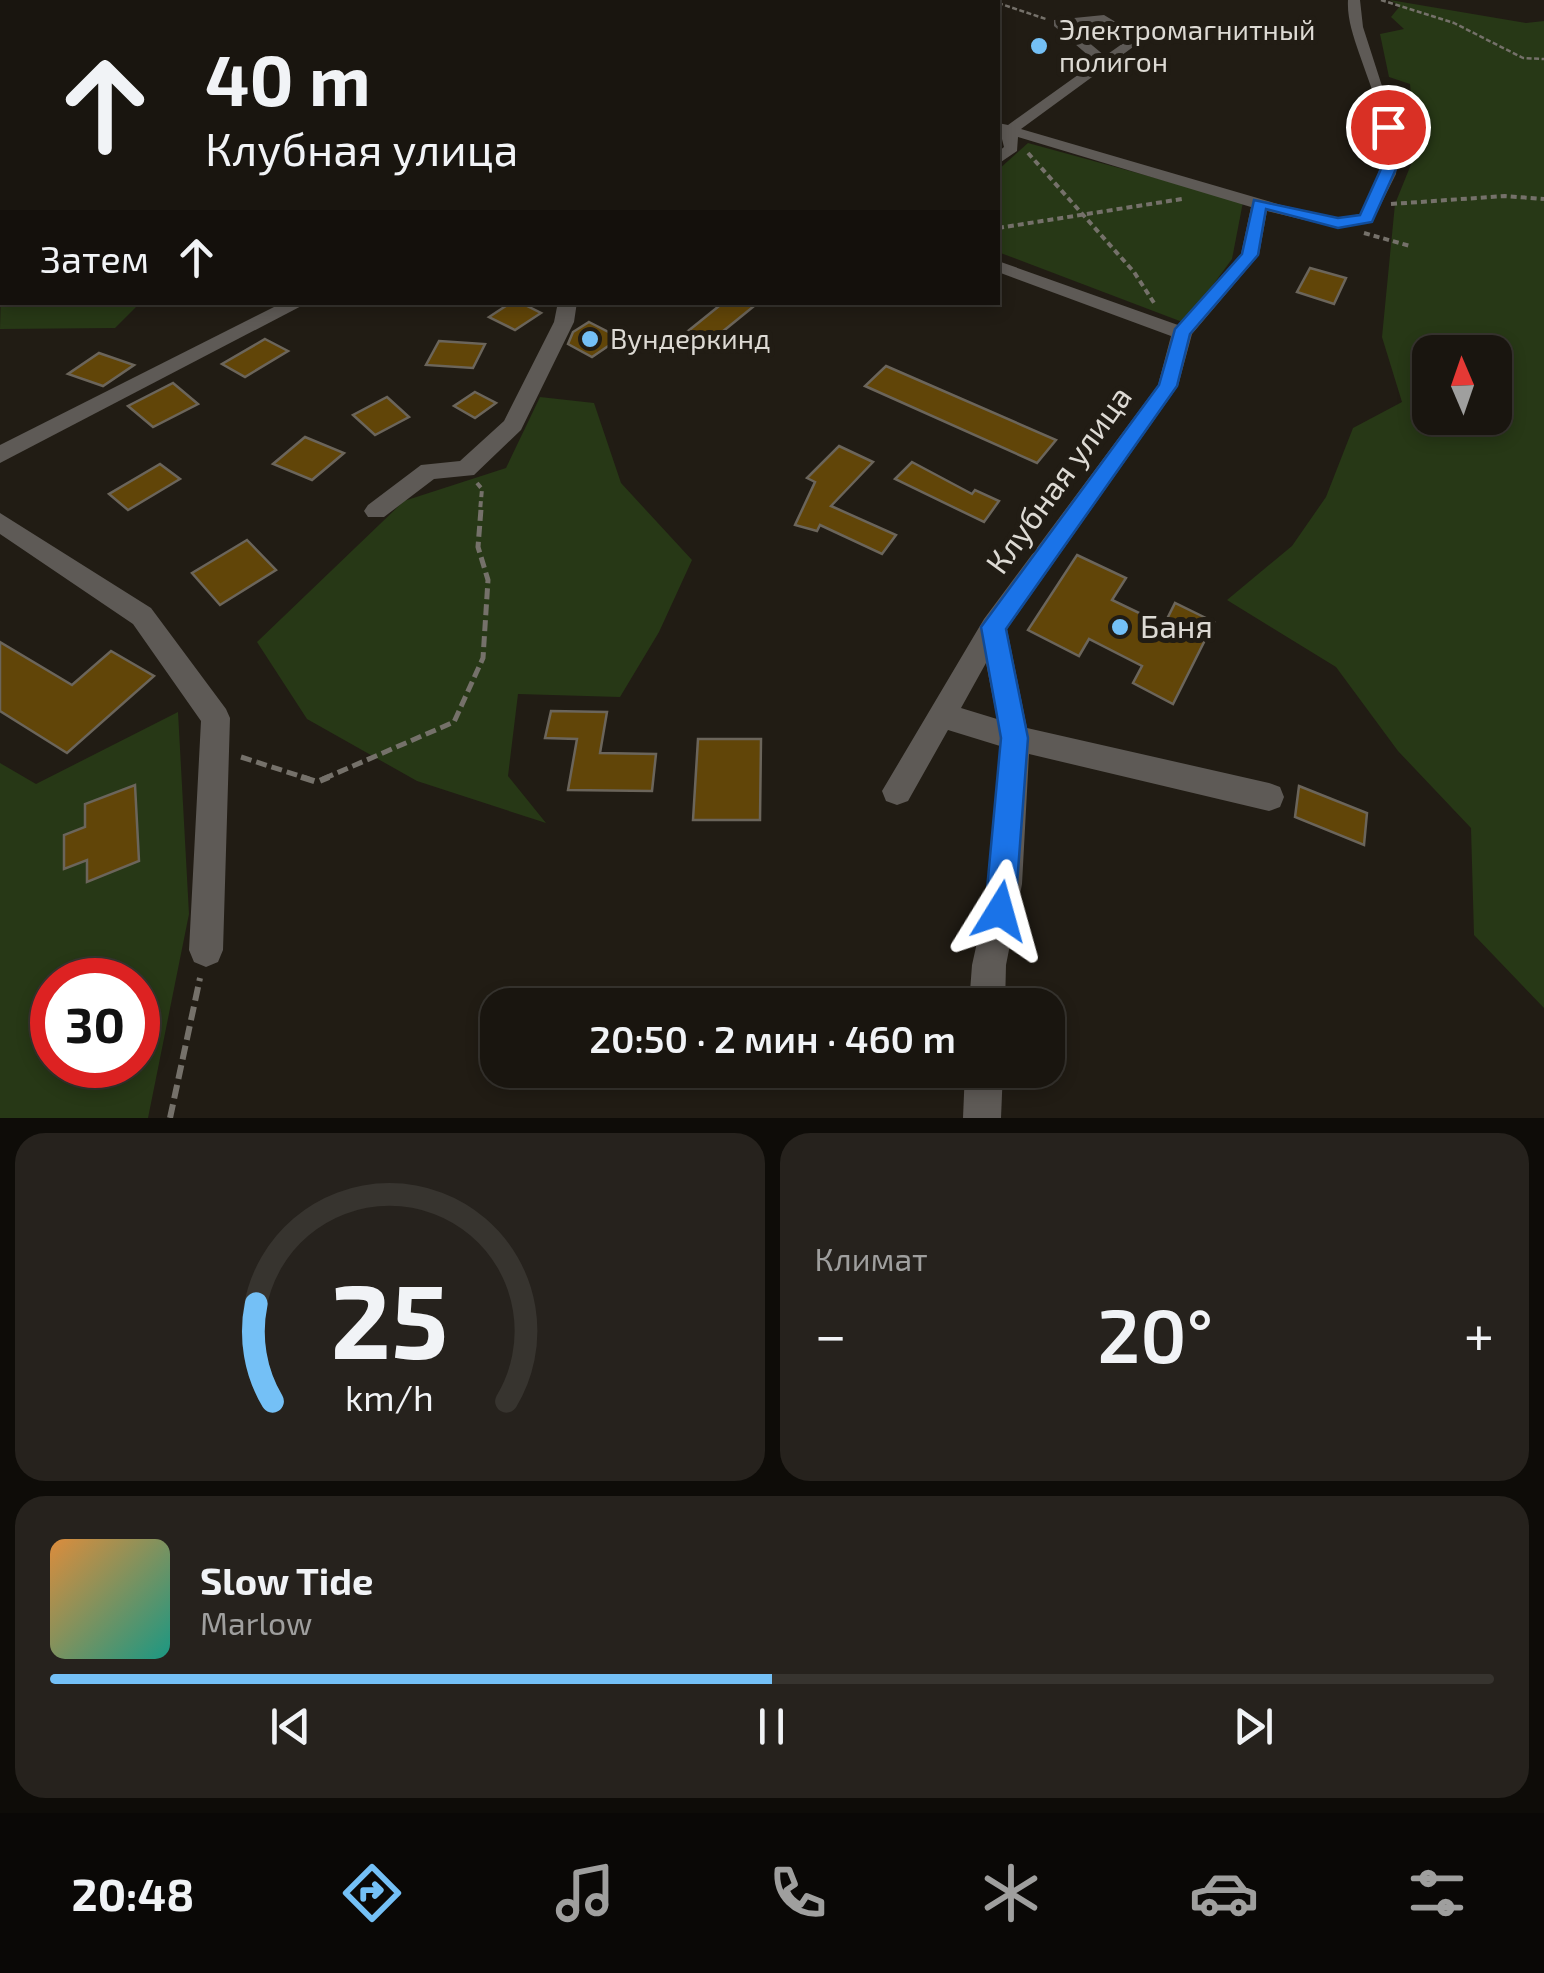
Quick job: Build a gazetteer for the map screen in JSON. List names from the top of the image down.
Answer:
{
  "streets": {
    "street": ["Клубная улица"]
  },
  "places": ["Электромагнитный полигон", "Вундеркинд", "Баня"],
  "north": "top",
  "page": {
    "turn": ["40 m", "Клубная улица"],
    "then": "Затем",
    "limit": "30",
    "trip": "20:50 · 2 мин · 460 m",
    "tile": "Климат",
    "heat": ["−", "20°", "+"],
    "song": ["Slow Tide", "Marlow"],
    "tabs": "20:48",
    "gauge": ["25", "km/h"]
  }
}
